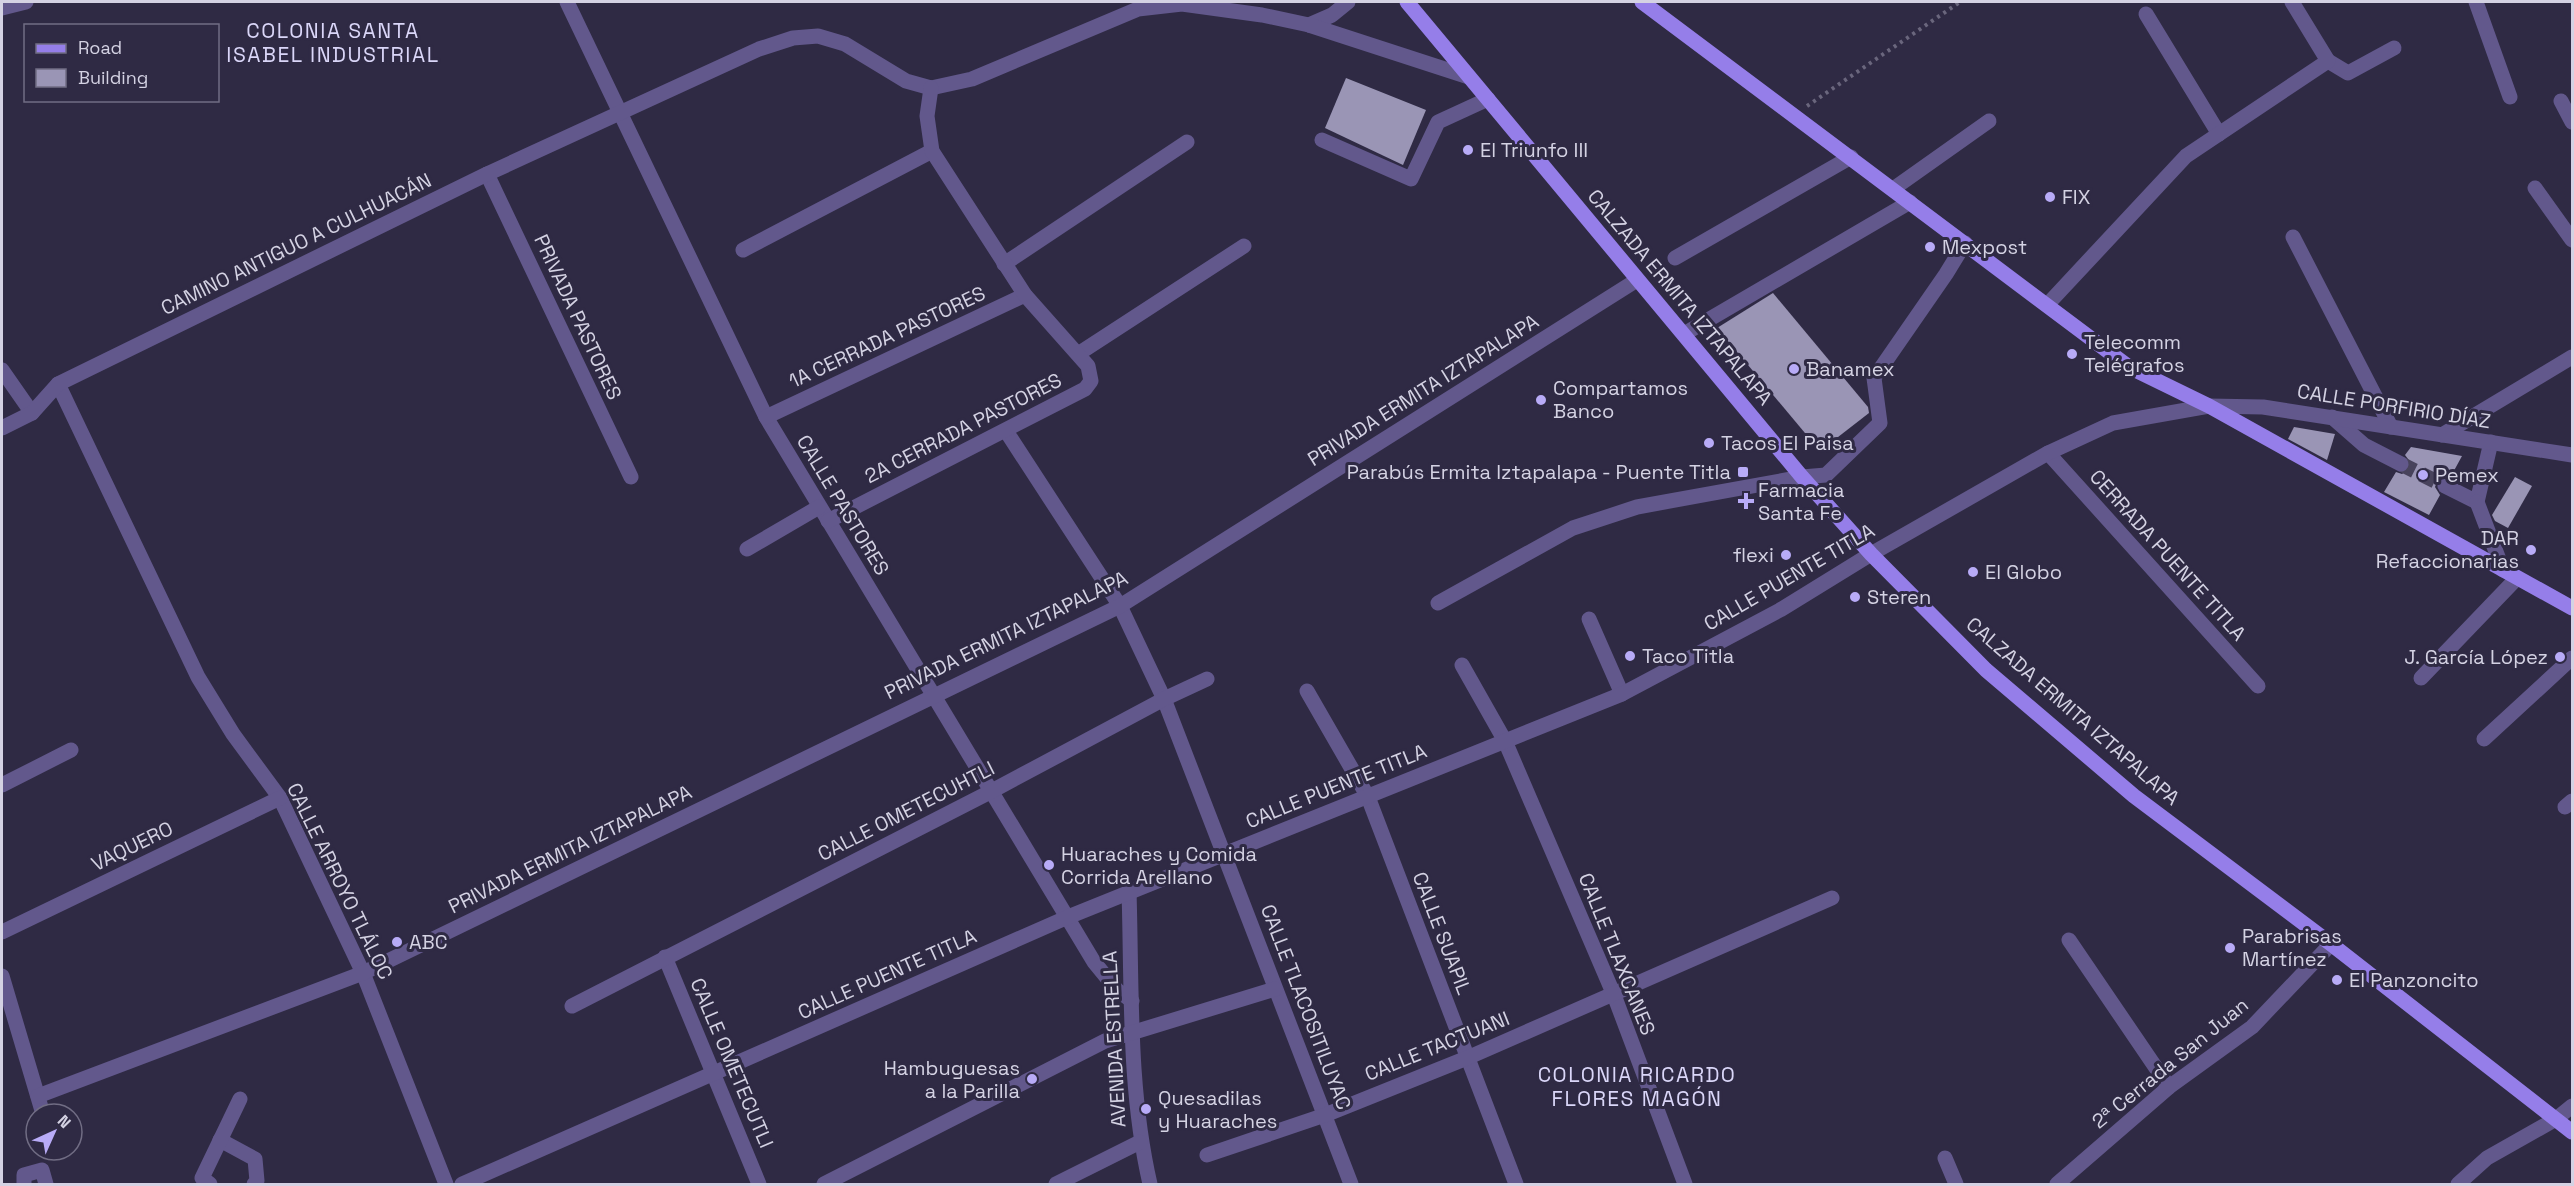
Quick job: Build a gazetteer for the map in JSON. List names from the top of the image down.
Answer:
{
  "streets": {
    "main road": ["CALZADA ERMITA IZTAPALAPA"],
    "street": [
      "CAMINO ANTIGUO A CULHUACÁN",
      "PRIVADA PASTORES",
      "1A CERRADA PASTORES",
      "PRIVADA ERMITA IZTAPALAPA",
      "CALLE PORFIRIO DÍAZ",
      "2A CERRADA PASTORES",
      "CALLE PASTORES",
      "CERRADA PUENTE TITLA",
      "CALLE PUENTE TITLA",
      "CALLE OMETECUHTLI",
      "VAQUERO",
      "CALLE ARROYO TLÁLOC",
      "CALLE SUAPIL",
      "CALLE TLAXCANES",
      "CALLE TLACOSITILUYAC",
      "AVENIDA ESTRELLA",
      "CALLE TACTUANI",
      "CALLE OMETECUTLI",
      "2ª Cerrada San Juan"
    ]
  },
  "crossings": [
    ["CAMINO ANTIGUO A CULHUACÁN", "PRIVADA PASTORES"],
    ["CAMINO ANTIGUO A CULHUACÁN", "CALLE PASTORES"],
    ["CAMINO ANTIGUO A CULHUACÁN", "CALLE ARROYO TLÁLOC"],
    ["CALZADA ERMITA IZTAPALAPA", "PRIVADA ERMITA IZTAPALAPA"],
    ["CALZADA ERMITA IZTAPALAPA", "CALLE PUENTE TITLA"],
    ["CALZADA ERMITA IZTAPALAPA", "2ª Cerrada San Juan"],
    ["1A CERRADA PASTORES", "CALLE PASTORES"],
    ["PRIVADA ERMITA IZTAPALAPA", "CALLE PASTORES"],
    ["PRIVADA ERMITA IZTAPALAPA", "CALLE ARROYO TLÁLOC"],
    ["PRIVADA ERMITA IZTAPALAPA", "CALLE TLACOSITILUYAC"],
    ["CALLE PORFIRIO DÍAZ", "CALLE PUENTE TITLA"],
    ["2A CERRADA PASTORES", "CALLE PASTORES"],
    ["2A CERRADA PASTORES", "CALLE TLACOSITILUYAC"],
    ["CALLE PASTORES", "CALLE PUENTE TITLA"],
    ["CALLE PASTORES", "CALLE OMETECUHTLI"],
    ["CALLE PASTORES", "AVENIDA ESTRELLA"],
    ["CERRADA PUENTE TITLA", "CALLE PUENTE TITLA"],
    ["CALLE PUENTE TITLA", "CALLE SUAPIL"],
    ["CALLE PUENTE TITLA", "CALLE TLAXCANES"],
    ["CALLE PUENTE TITLA", "CALLE TLACOSITILUYAC"],
    ["CALLE PUENTE TITLA", "AVENIDA ESTRELLA"],
    ["CALLE PUENTE TITLA", "CALLE OMETECUTLI"],
    ["CALLE OMETECUHTLI", "CALLE TLACOSITILUYAC"],
    ["CALLE OMETECUHTLI", "CALLE OMETECUTLI"],
    ["VAQUERO", "CALLE ARROYO TLÁLOC"],
    ["CALLE SUAPIL", "CALLE TACTUANI"],
    ["CALLE TLAXCANES", "CALLE TACTUANI"],
    ["CALLE TLACOSITILUYAC", "CALLE TACTUANI"]
  ],
  "districts": ["COLONIA SANTA ISABEL INDUSTRIAL", "COLONIA RICARDO FLORES MAGÓN"],
  "places": {
    "other": [
      "El Triunfo III",
      "FIX",
      "Mexpost",
      "Telecomm Telégrafos",
      "Banamex",
      "Compartamos Banco",
      "Tacos El Paisa",
      "Pemex",
      "DAR Refaccionarias",
      "flexi",
      "El Globo",
      "Steren",
      "Taco Titla",
      "J. García López",
      "Huaraches y Comida Corrida Arellano",
      "ABC",
      "Parabrisas Martínez",
      "El Panzoncito",
      "Hambuguesas a la Parilla",
      "Quesadilas y Huaraches"
    ],
    "transit": ["Parabús Ermita Iztapalapa - Puente Titla"],
    "health": ["Farmacia Santa Fe"]
  },
  "legend": ["Road", "Building"],
  "north": "top right"
}
